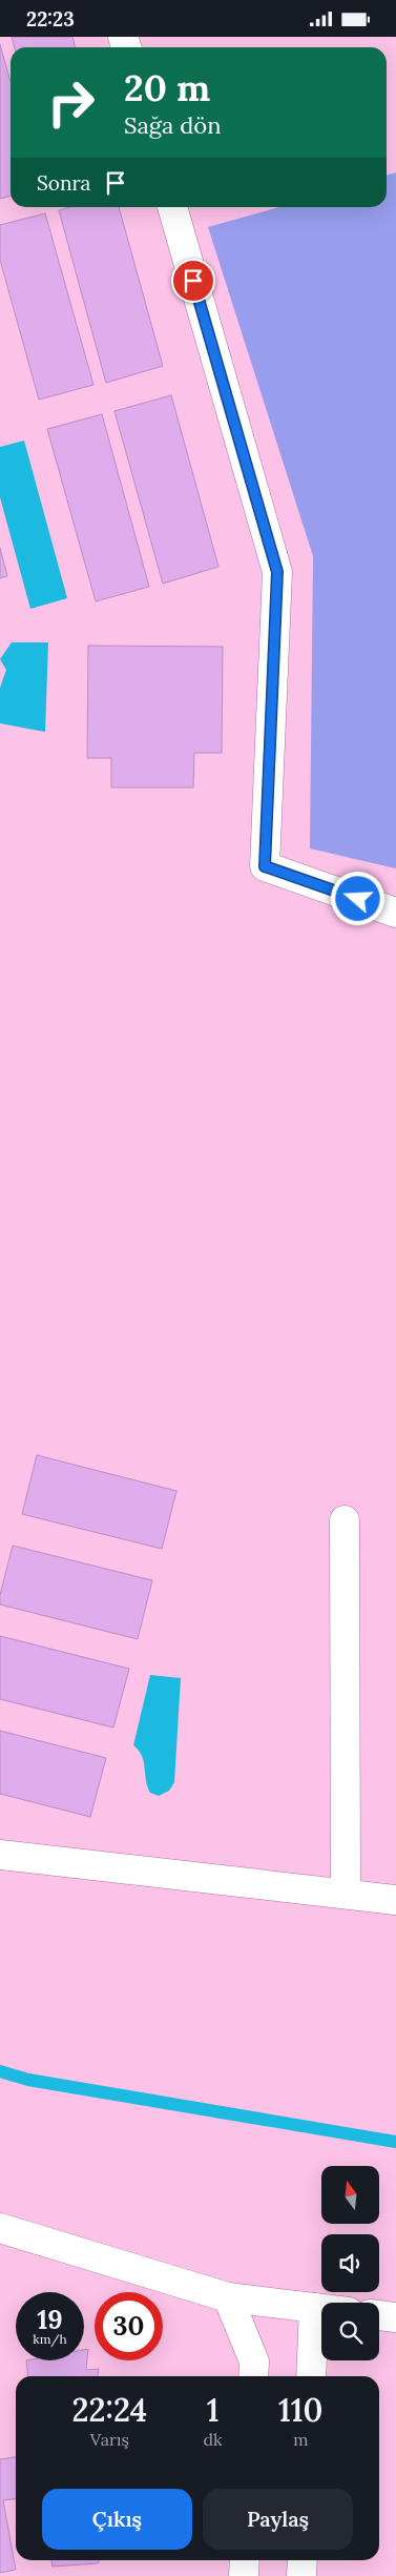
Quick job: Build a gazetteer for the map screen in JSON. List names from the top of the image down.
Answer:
{
  "north": "top",
  "page": {
    "status": "22:23",
    "turn": ["20 m", "Sağa dön"],
    "then": "Sonra",
    "speed": "19 km/h",
    "limit": "30",
    "eta": [
      "22:24",
      "Varış",
      "1",
      "dk",
      "110",
      "m"
    ],
    "buttons": ["Çıkış", "Paylaş"]
  }
}
